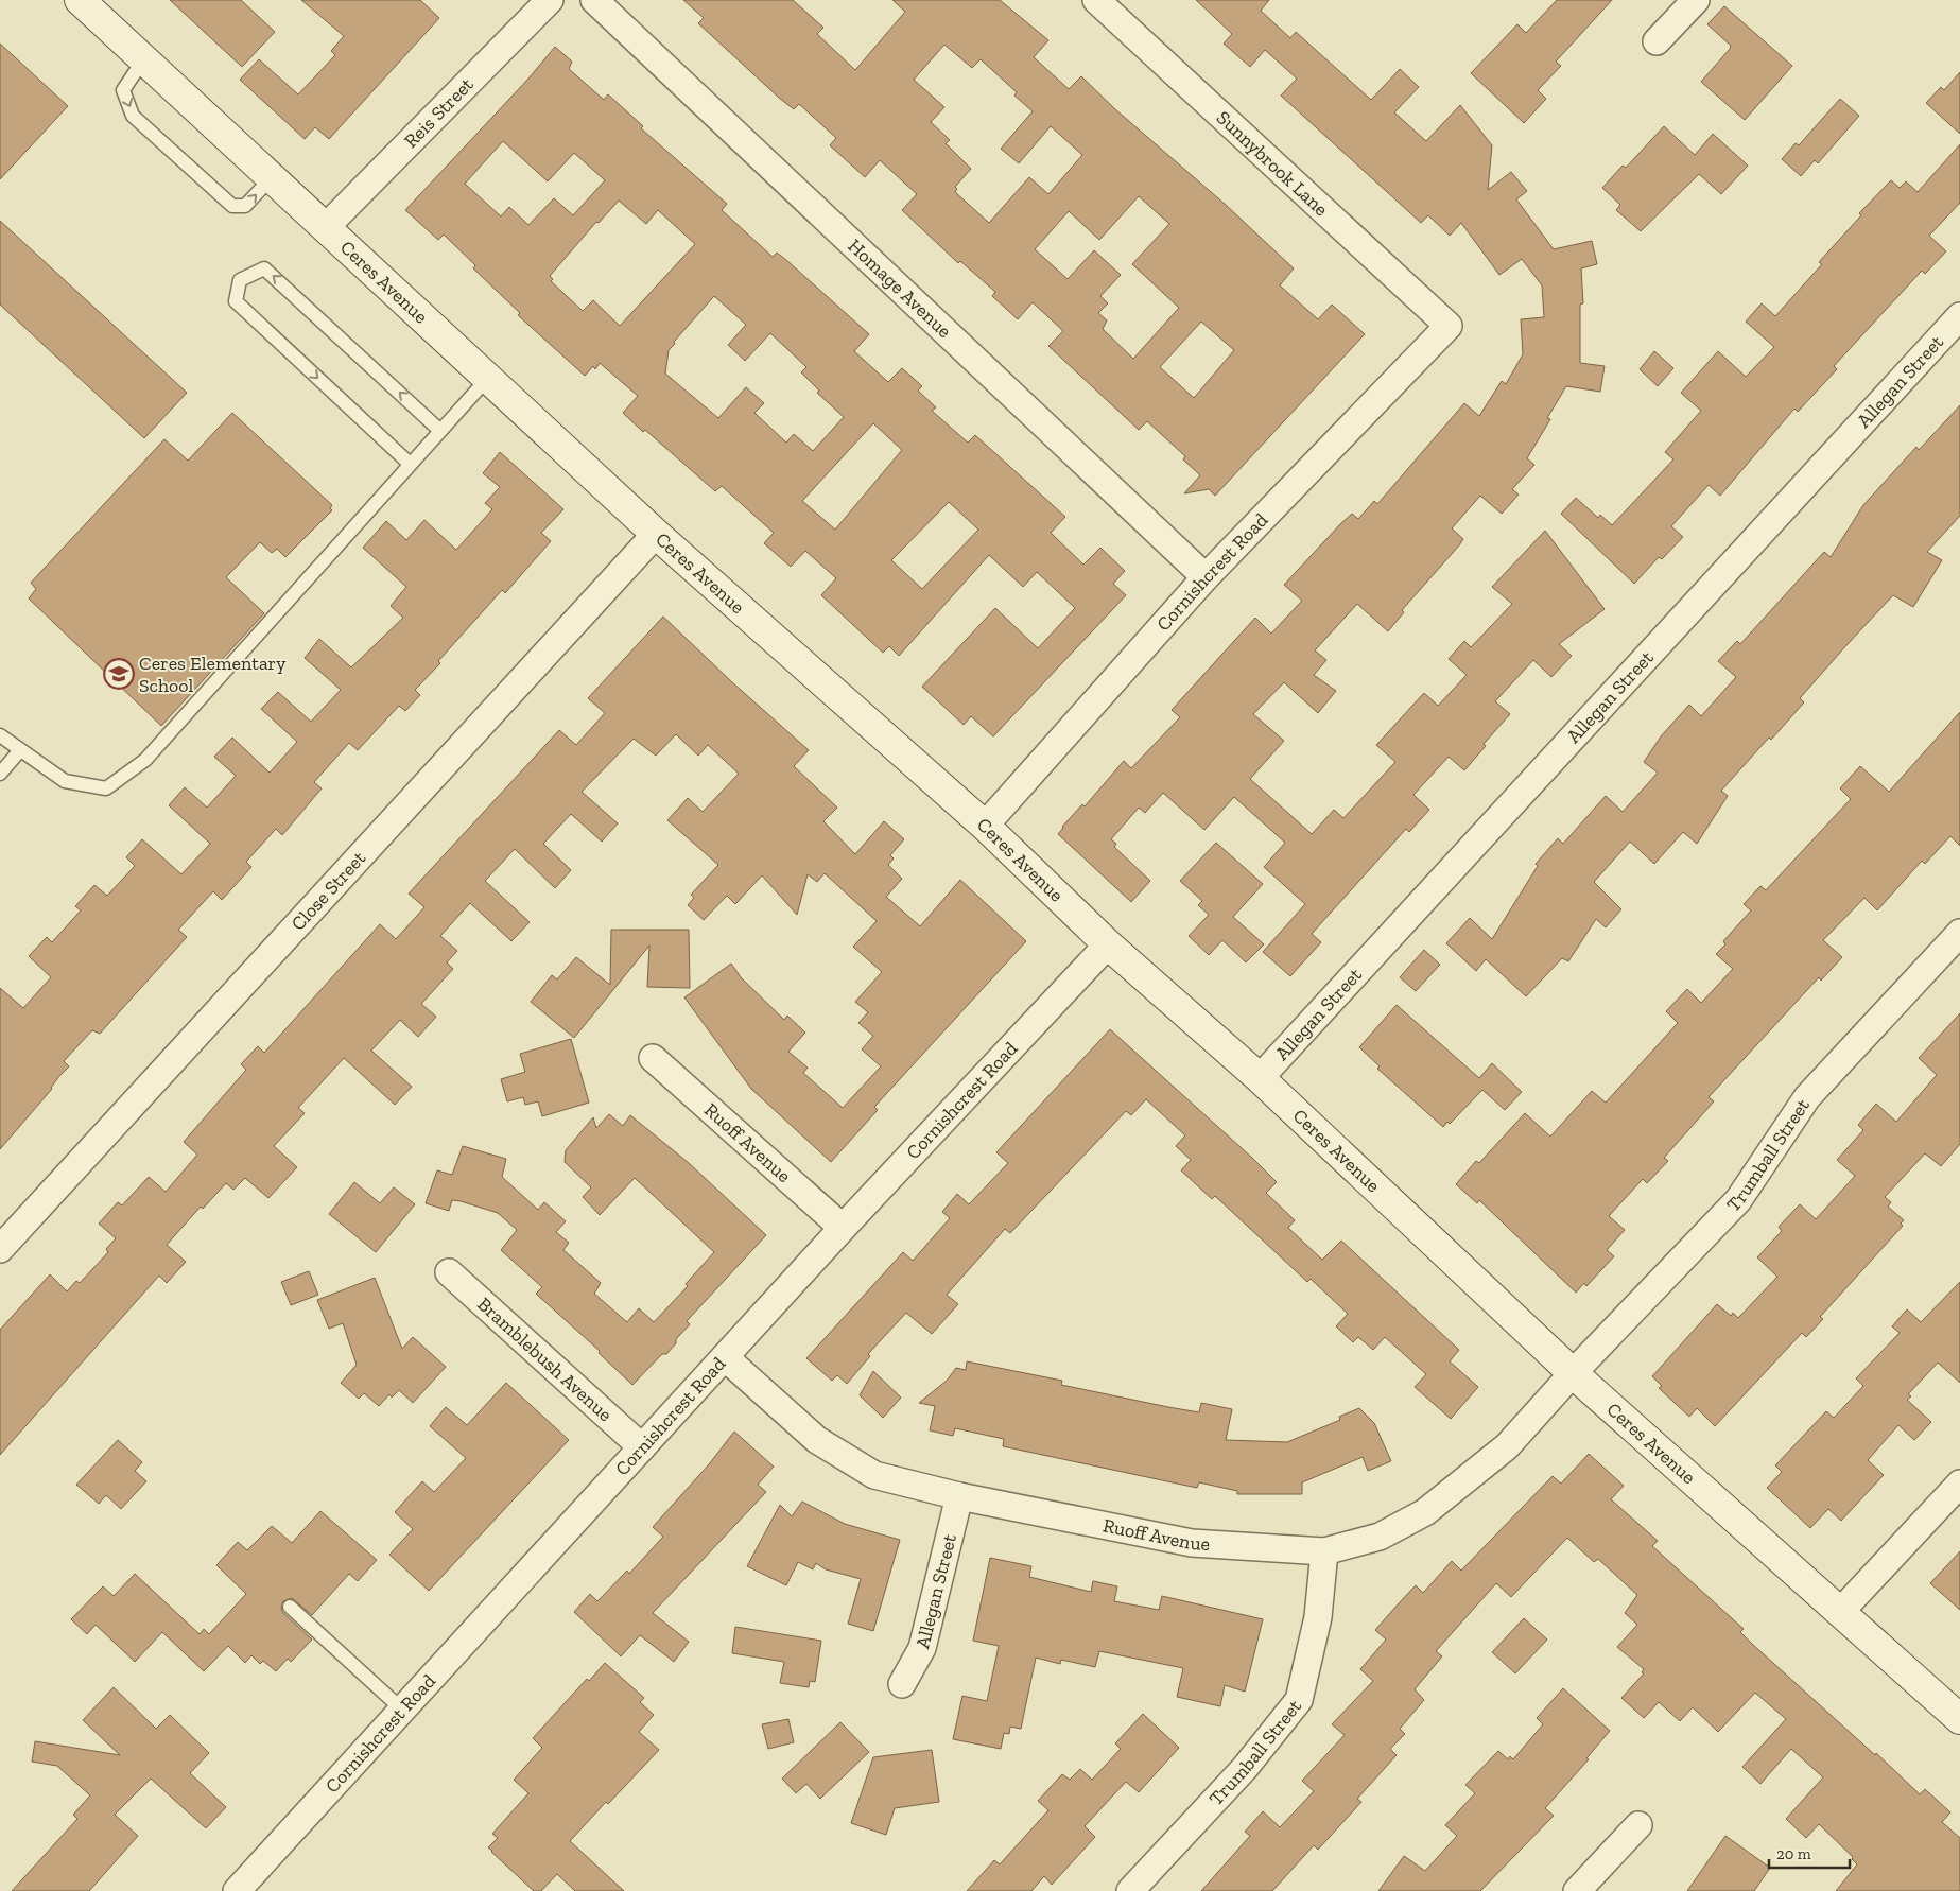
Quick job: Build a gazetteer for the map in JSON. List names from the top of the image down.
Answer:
{
  "streets": {
    "street": [
      "Reis Street",
      "Sunnybrook Lane",
      "Ceres Avenue",
      "Homage Avenue",
      "Allegan Street",
      "Cornishcrest Road",
      "Close Street",
      "Ruoff Avenue",
      "Trumball Street",
      "Bramblebush Avenue"
    ]
  },
  "crossings": [
    ["Reis Street", "Ceres Avenue"],
    ["Sunnybrook Lane", "Cornishcrest Road"],
    ["Ceres Avenue", "Allegan Street"],
    ["Ceres Avenue", "Cornishcrest Road"],
    ["Ceres Avenue", "Close Street"],
    ["Ceres Avenue", "Ruoff Avenue"],
    ["Ceres Avenue", "Trumball Street"],
    ["Homage Avenue", "Cornishcrest Road"],
    ["Allegan Street", "Ruoff Avenue"],
    ["Cornishcrest Road", "Ruoff Avenue"],
    ["Cornishcrest Road", "Bramblebush Avenue"],
    ["Ruoff Avenue", "Trumball Street"]
  ],
  "places": {
    "school or university": ["Ceres Elementary School"]
  },
  "scale_bar": "20 m"
}
